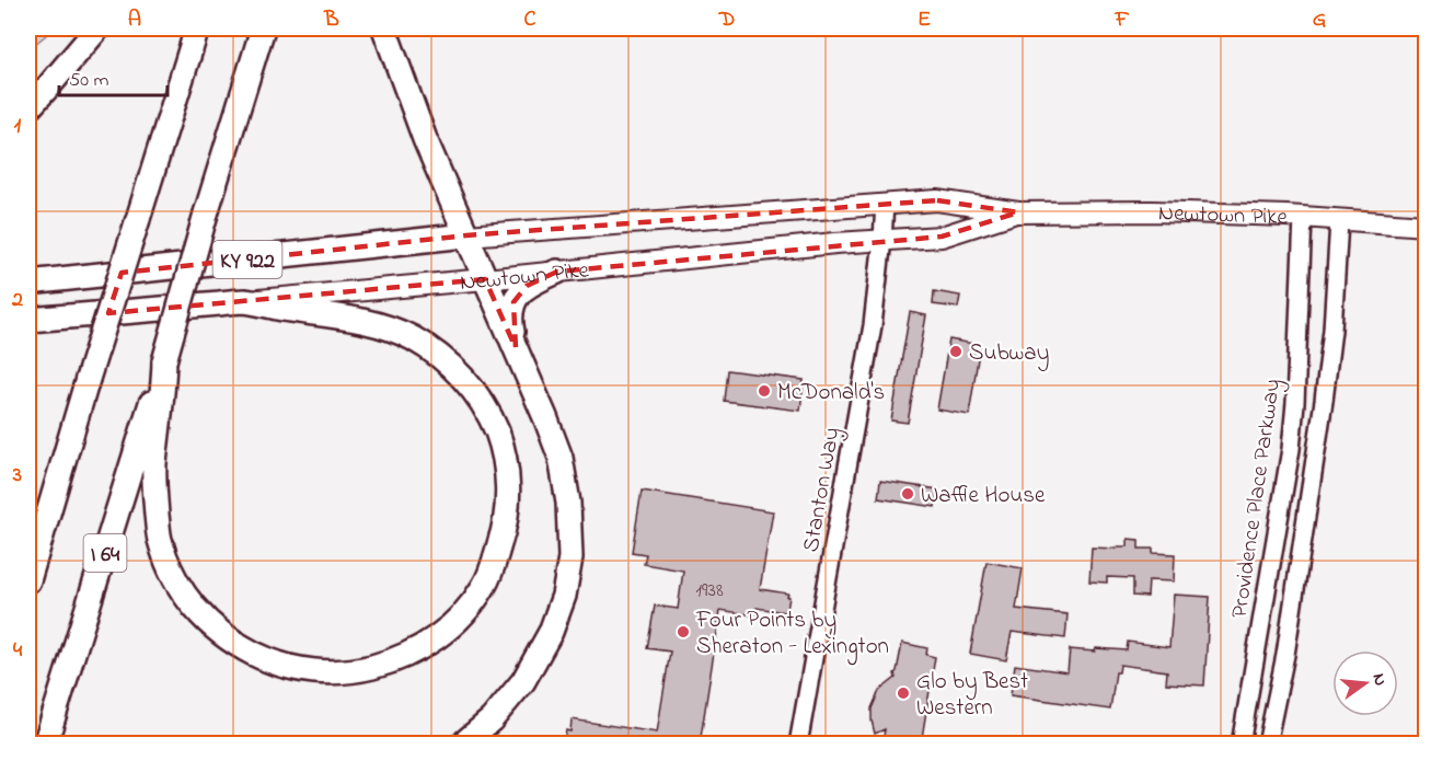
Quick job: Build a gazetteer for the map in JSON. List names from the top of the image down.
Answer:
{
  "streets": {
    "highway": ["Newtown Pike", "KY 922", "I 64"],
    "street": ["Stanton Way", "Providence Place Parkway"]
  },
  "crossings": [
    ["Newtown Pike", "Stanton Way"],
    ["Newtown Pike", "Providence Place Parkway"]
  ],
  "places": [
    "Subway",
    "McDonald's",
    "Waffle House",
    "Four Points by Sheraton - Lexington",
    "Glo by Best Western"
  ],
  "house_numbers": ["1938"],
  "scale_bar": "50 m",
  "north": "right",
  "grid": {
    "columns": [
      "A",
      "B",
      "C",
      "D",
      "E",
      "F",
      "G"
    ],
    "rows": [
      "1",
      "2",
      "3",
      "4"
    ]
  }
}
